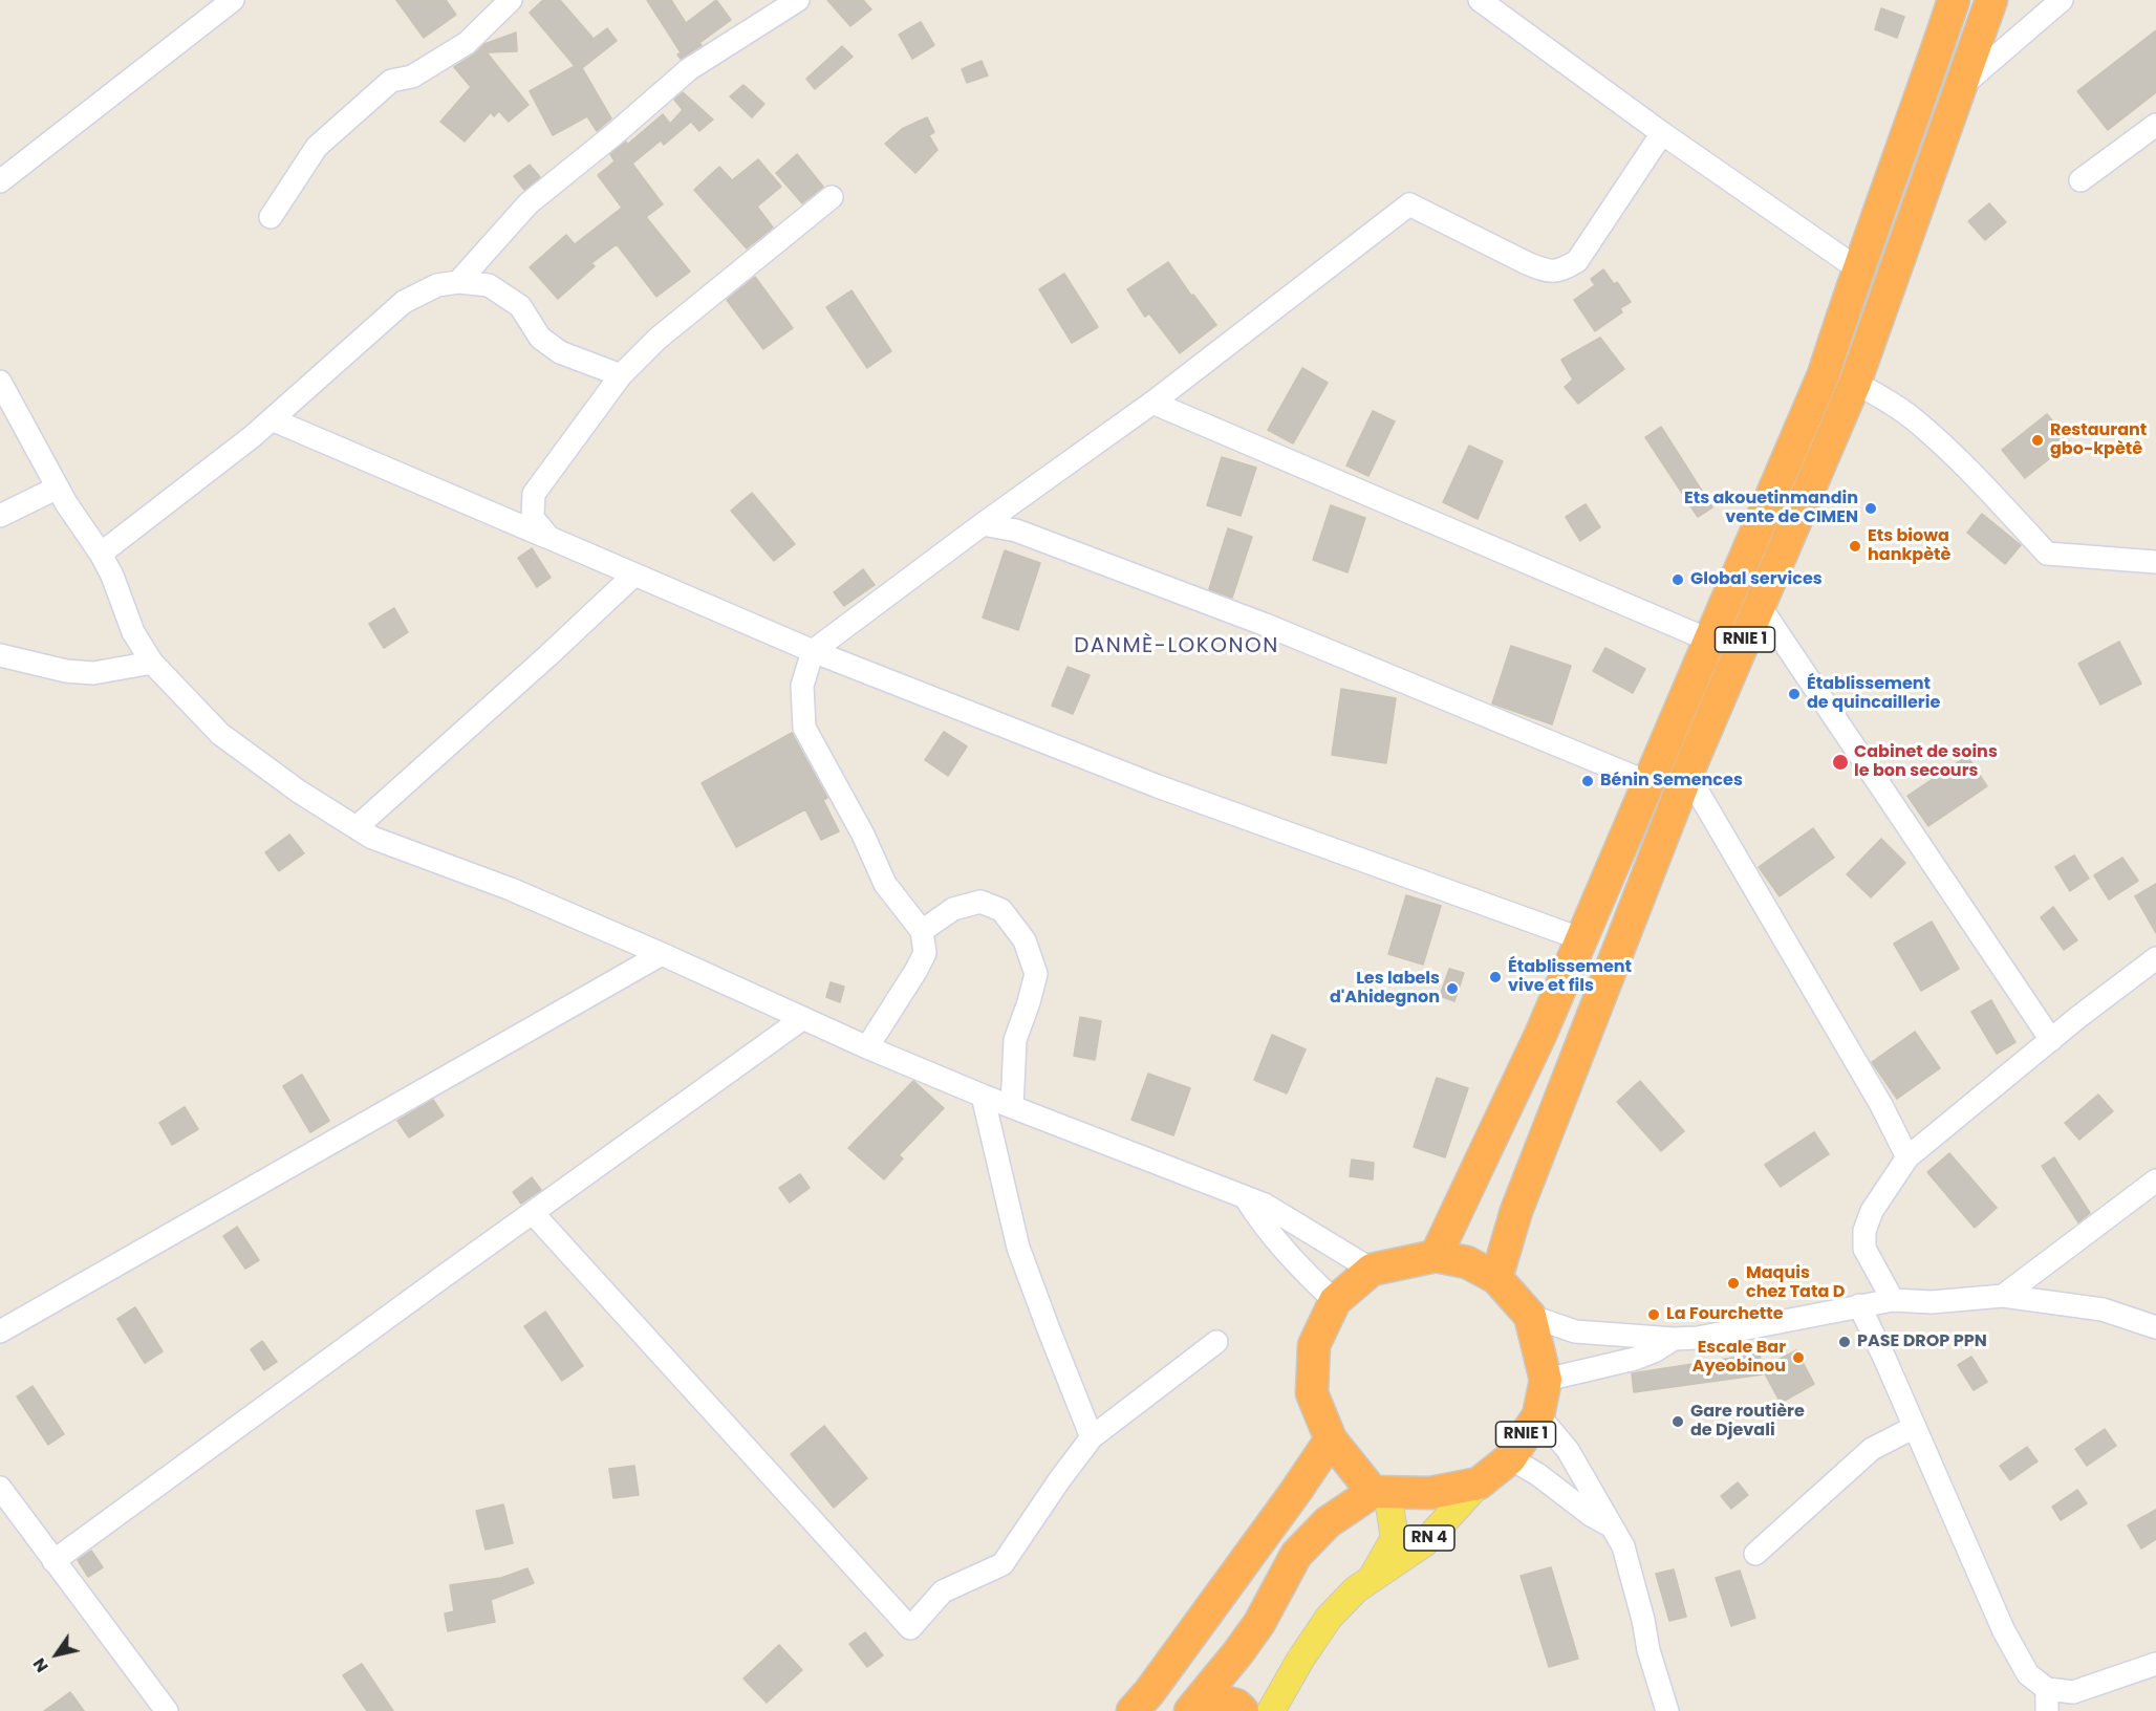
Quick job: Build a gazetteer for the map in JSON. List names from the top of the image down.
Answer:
{
  "streets": {
    "highway": ["RNIE 1"],
    "main road": ["RN 4"]
  },
  "crossings": [
    ["RNIE 1", "RN 4"]
  ],
  "districts": ["DANMÈ-LOKONON"],
  "places": [
    "Restaurant gbo-kpètê",
    "Ets akouetinmandin vente de CIMEN",
    "Ets biowa hankpètè",
    "Global services",
    "Établissement de quincaillerie",
    "Cabinet de soins le bon secours",
    "Bénin Semences",
    "Établissement vive et fils",
    "Les labels d'Ahidegnon",
    "Maquis chez Tata D",
    "La Fourchette",
    "PASE DROP PPN",
    "Escale Bar Ayeobinou",
    "Gare routière de Djevali"
  ],
  "north": "bottom left"
}
